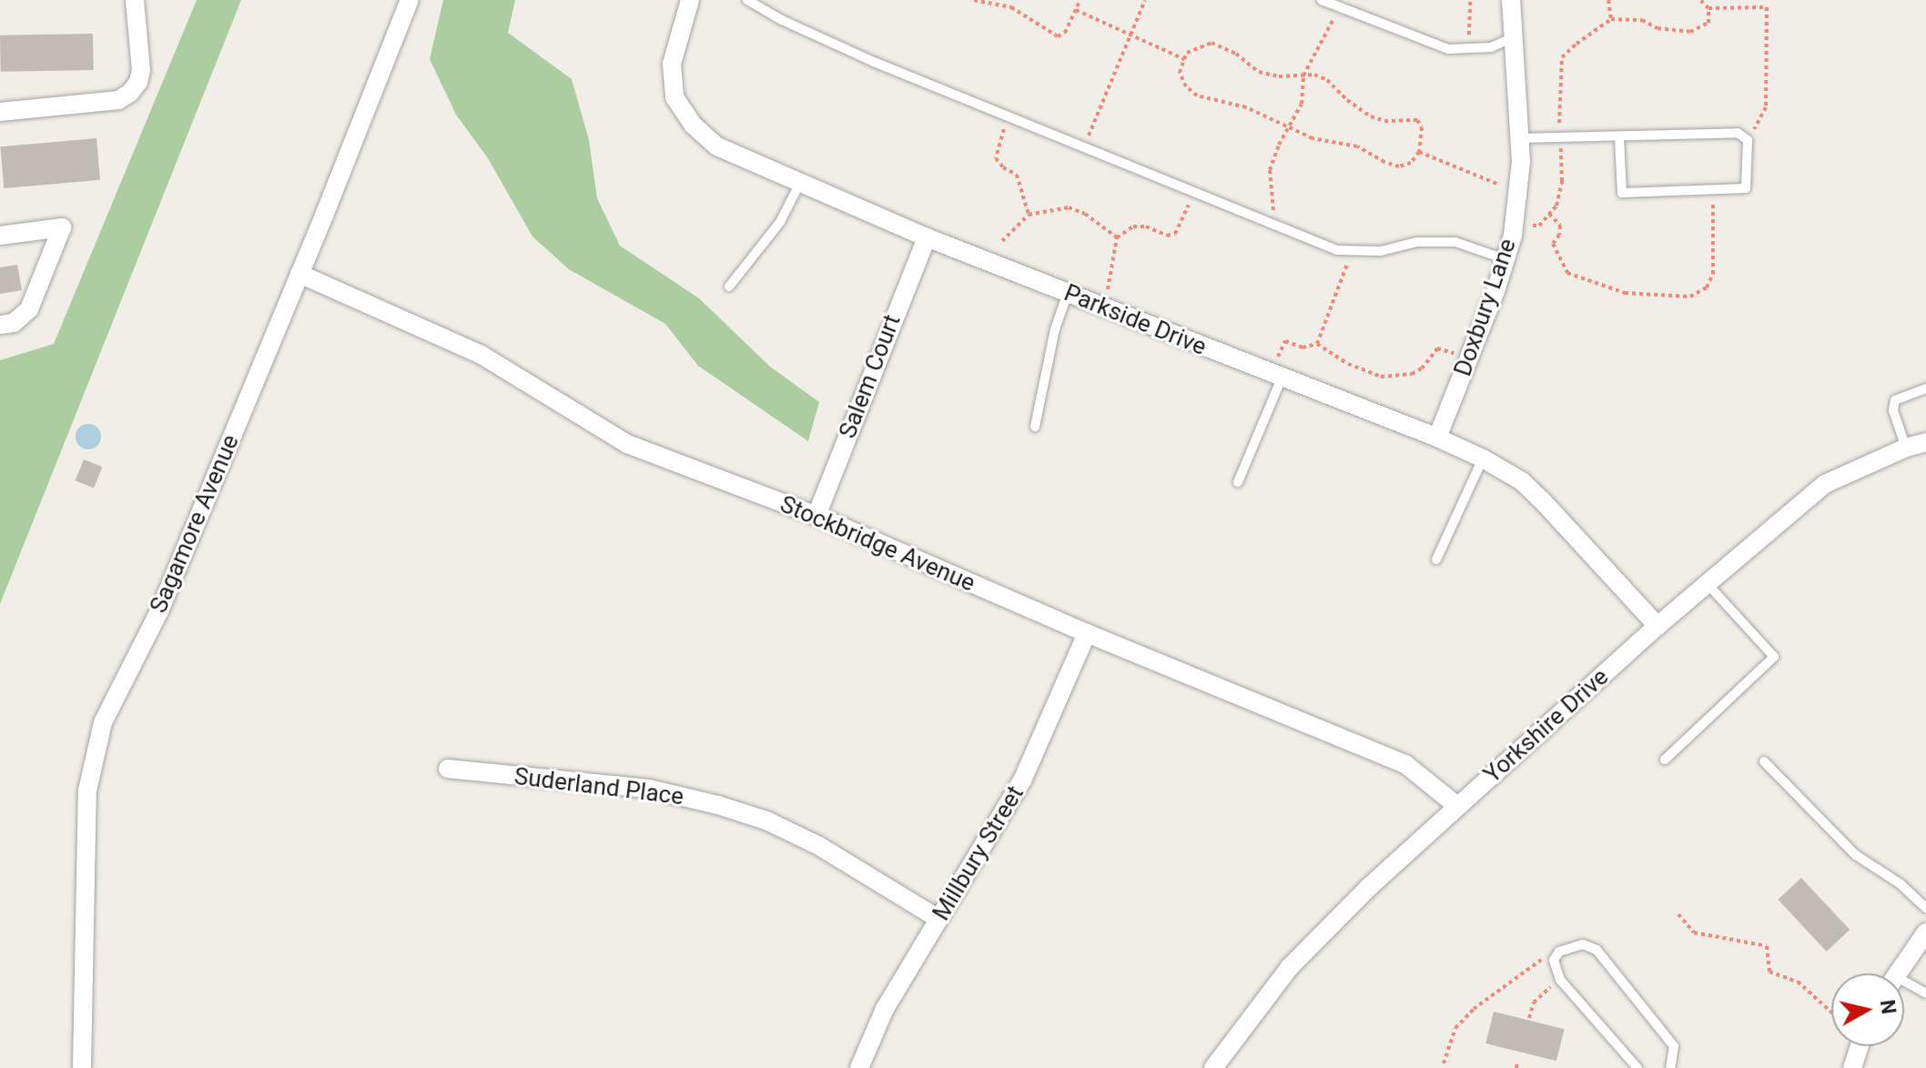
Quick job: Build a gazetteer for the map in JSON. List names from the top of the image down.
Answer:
{
  "streets": {
    "street": [
      "Doxbury Lane",
      "Parkside Drive",
      "Salem Court",
      "Sagamore Avenue",
      "Stockbridge Avenue",
      "Yorkshire Drive",
      "Suderland Place",
      "Millbury Street"
    ]
  },
  "crossings": [
    ["Doxbury Lane", "Parkside Drive"],
    ["Parkside Drive", "Salem Court"],
    ["Parkside Drive", "Yorkshire Drive"],
    ["Salem Court", "Stockbridge Avenue"],
    ["Sagamore Avenue", "Stockbridge Avenue"],
    ["Stockbridge Avenue", "Yorkshire Drive"],
    ["Stockbridge Avenue", "Millbury Street"],
    ["Suderland Place", "Millbury Street"]
  ],
  "north": "right"
}
